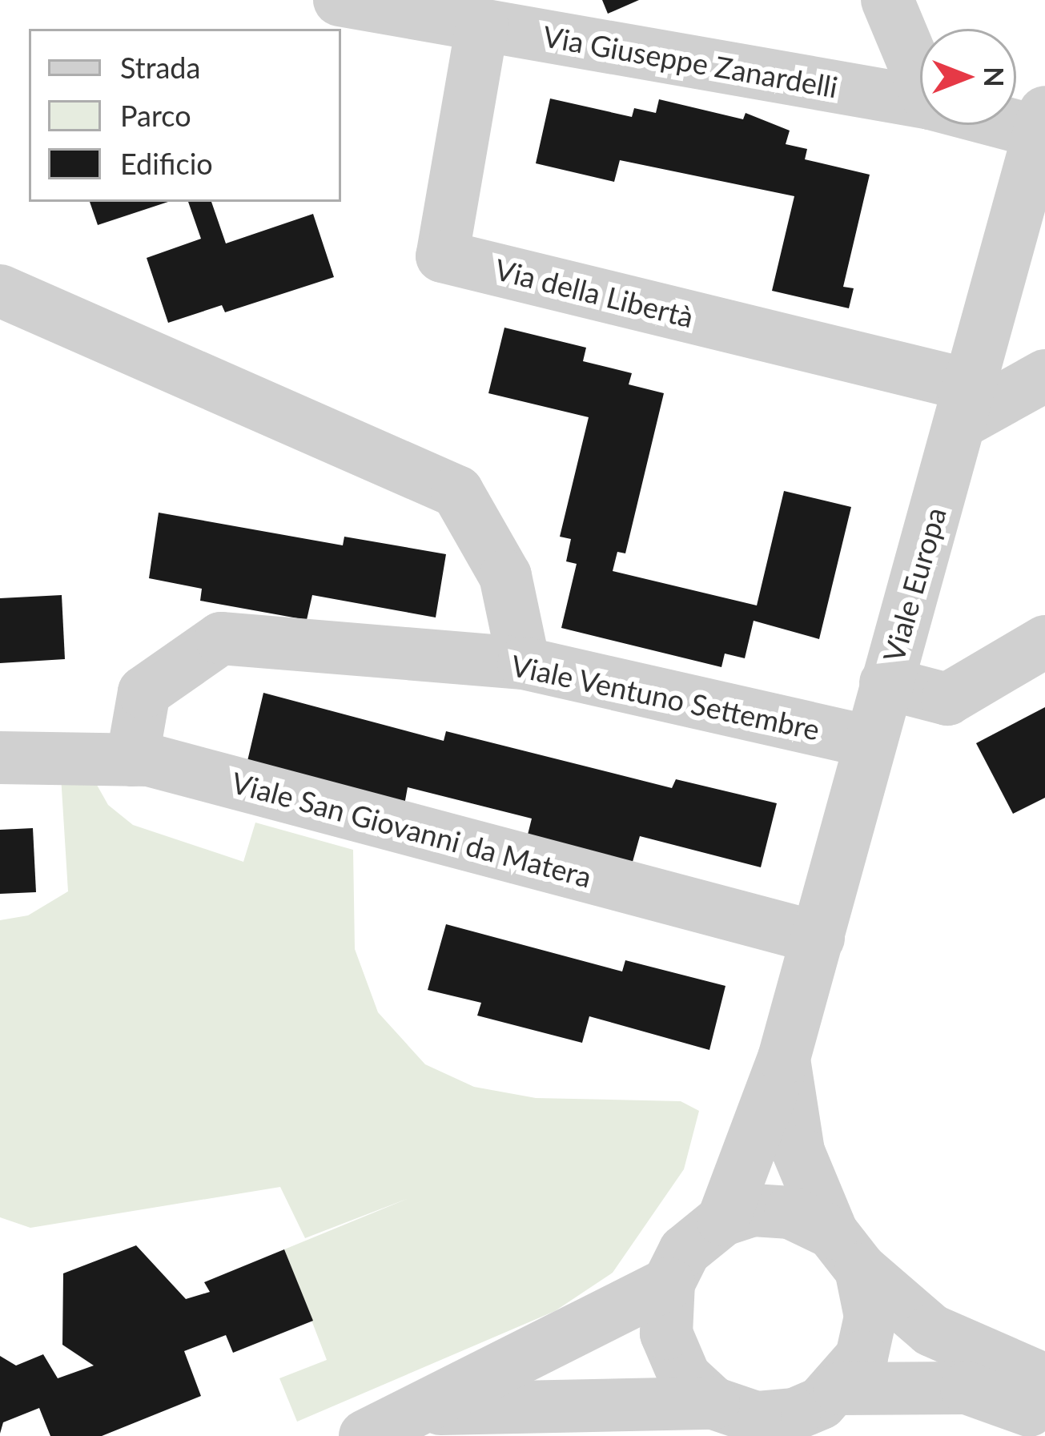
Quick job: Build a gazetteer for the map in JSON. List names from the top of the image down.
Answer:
{
  "streets": {
    "street": [
      "Via Giuseppe Zanardelli",
      "Via della Libertà",
      "Viale Europa",
      "Viale Ventuno Settembre",
      "Viale San Giovanni da Matera"
    ]
  },
  "crossings": [
    ["Via Giuseppe Zanardelli", "Via della Libertà"],
    ["Via Giuseppe Zanardelli", "Viale Europa"],
    ["Via della Libertà", "Viale Europa"],
    ["Viale Europa", "Viale Ventuno Settembre"],
    ["Viale Europa", "Viale San Giovanni da Matera"],
    ["Viale Ventuno Settembre", "Viale San Giovanni da Matera"]
  ],
  "legend": ["Strada", "Parco", "Edificio"],
  "north": "right"
}
